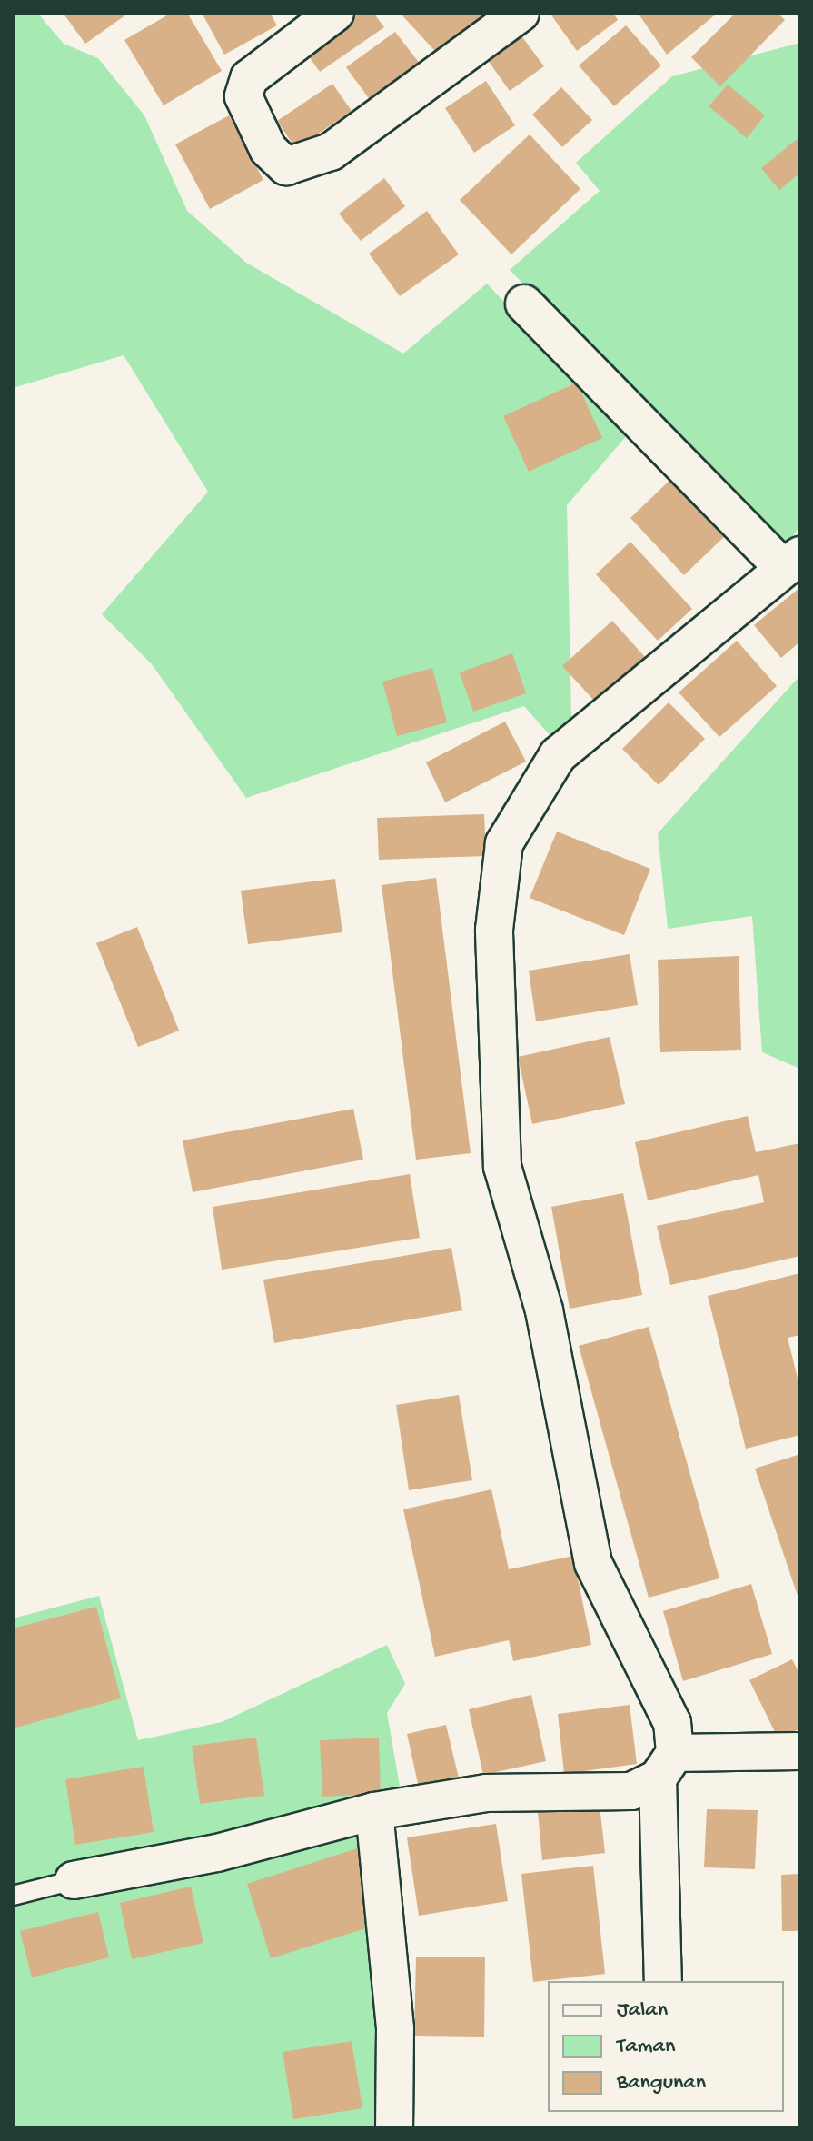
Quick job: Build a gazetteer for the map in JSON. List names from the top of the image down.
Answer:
{
  "legend": ["Jalan", "Taman", "Bangunan"]
}
